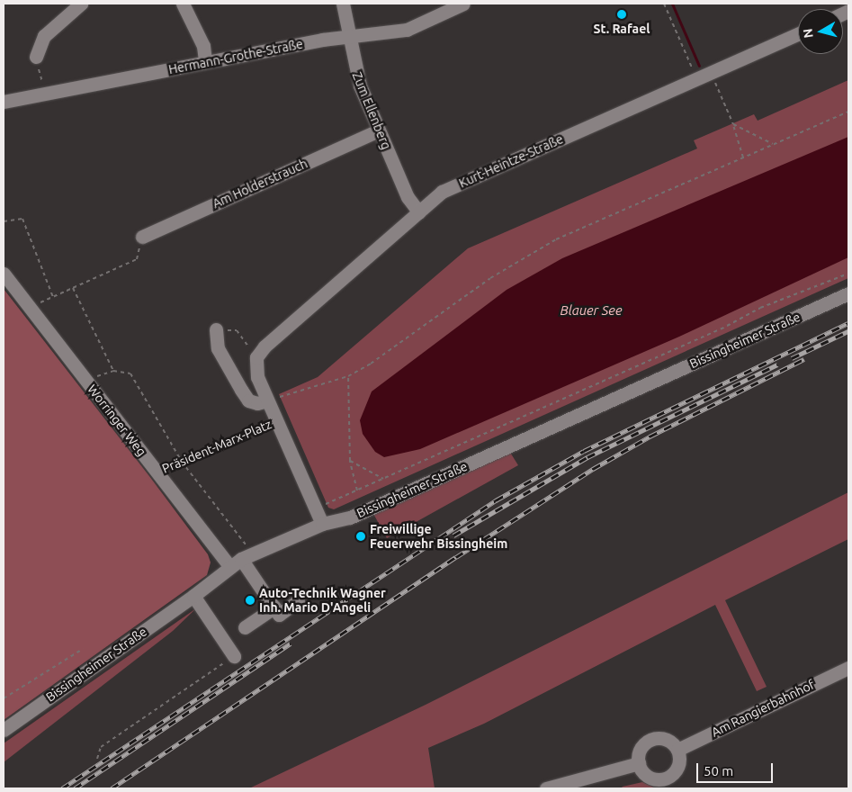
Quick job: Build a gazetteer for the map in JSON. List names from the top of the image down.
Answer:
{
  "streets": {
    "street": [
      "Hermann-Grothe-Straße",
      "Zum Ellenberg",
      "Kurt-Heintze-Straße",
      "Am Holderstrauch",
      "Bissingheimer Straße",
      "Worringer Weg",
      "Präsident-Marx-Platz",
      "Am Rangierbahnhof"
    ]
  },
  "crossings": [
    ["Hermann-Grothe-Straße", "Zum Ellenberg"],
    ["Zum Ellenberg", "Kurt-Heintze-Straße"],
    ["Zum Ellenberg", "Am Holderstrauch"],
    ["Kurt-Heintze-Straße", "Präsident-Marx-Platz"],
    ["Bissingheimer Straße", "Worringer Weg"],
    ["Bissingheimer Straße", "Präsident-Marx-Platz"],
    ["Worringer Weg", "Präsident-Marx-Platz"]
  ],
  "water": ["Blauer See"],
  "places": ["St. Rafael", "Freiwillige Feuerwehr Bissingheim", "Auto-Technik Wagner Inh. Mario D'Angeli"],
  "scale_bar": "50 m",
  "north": "left"
}
